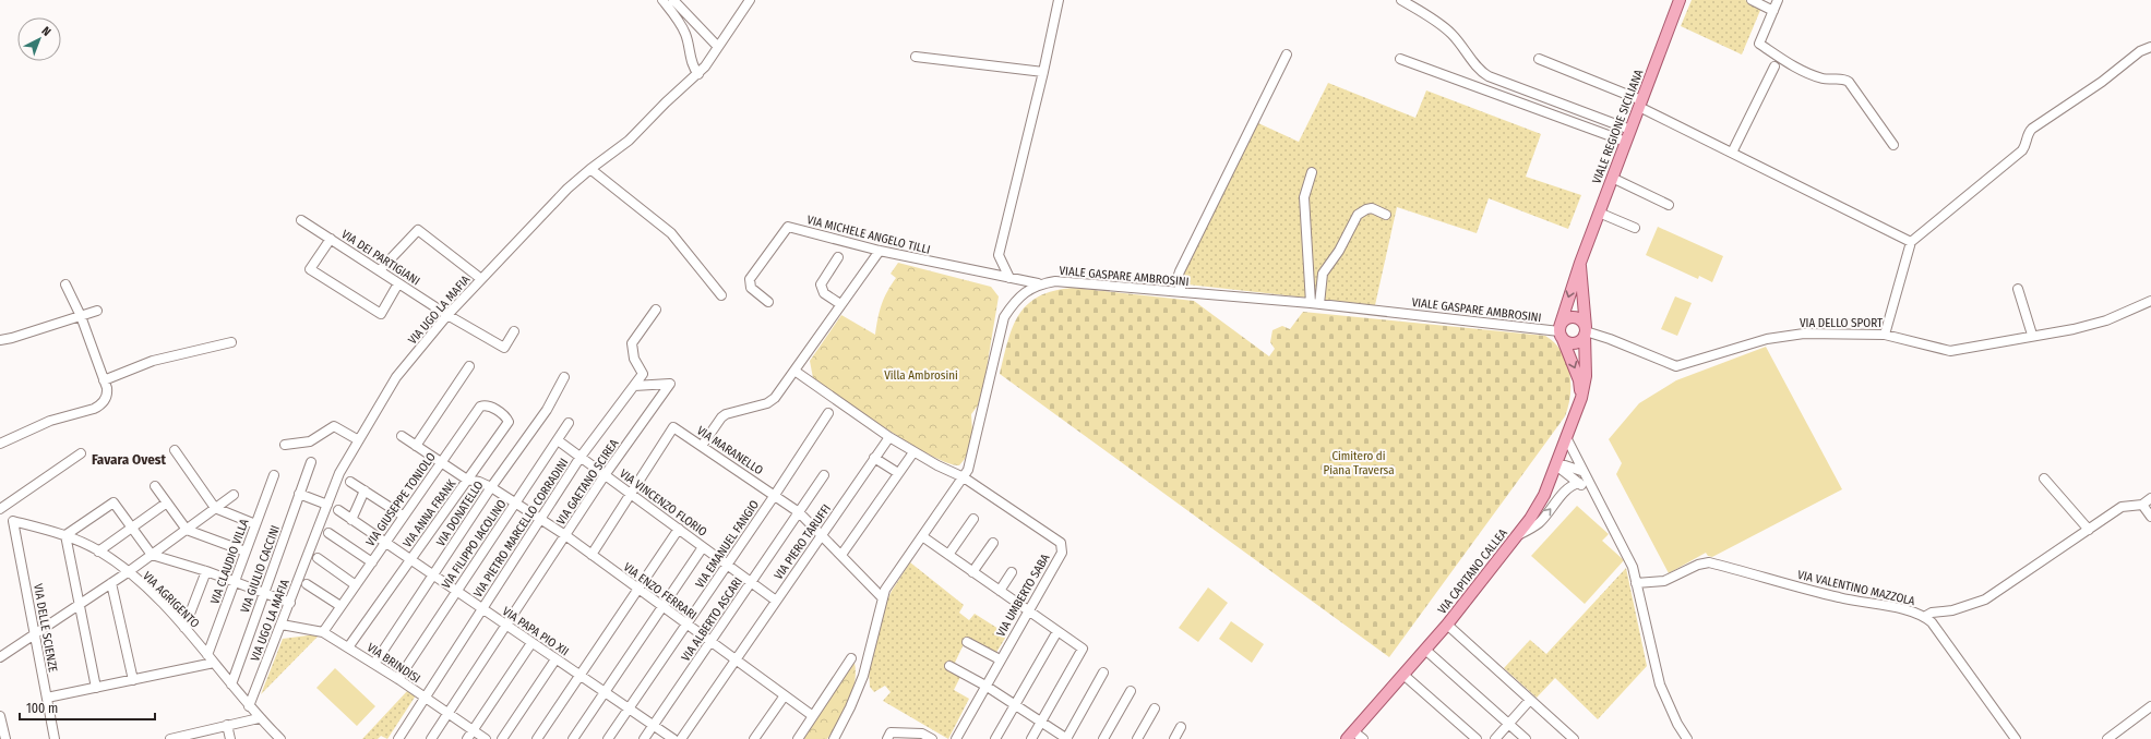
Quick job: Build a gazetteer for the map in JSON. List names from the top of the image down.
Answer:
{
  "streets": {
    "main road": ["VIALE REGIONE SICILIANA", "VIA CAPITANO CALLEA"],
    "street": [
      "VIA MICHELE ANGELO TILLI",
      "VIA DEI PARTIGIANI",
      "VIALE GASPARE AMBROSINI",
      "VIA UGO LA MAFIA",
      "VIA DELLO SPORT",
      "VIA MARANELLO",
      "VIA GAETANO SCIREA",
      "VIA GIUSEPPE TONIOLO",
      "VIA VINCENZO FLORIO",
      "VIA ANNA FRANK",
      "VIA DONATELLO",
      "VIA PIETRO MARCELLO CORRADINI",
      "VIA PIERO TARUFFI",
      "VIA FILIPPO IACOLINO",
      "VIA EMANUEL FANGIO",
      "VIA CLAUDIO VILLA",
      "VIA GIULIO CACCINI",
      "VIA VALENTINO MAZZOLA",
      "VIA ENZO FERRARI",
      "VIA UMBERTO SABA",
      "VIA AGRIGENTO",
      "VIA ALBERTO ASCARI",
      "VIA DELLE SCIENZE",
      "VIA PAPA PIO XII",
      "VIA BRINDISI"
    ]
  },
  "crossings": [
    ["VIALE REGIONE SICILIANA", "VIALE GASPARE AMBROSINI"],
    ["VIALE REGIONE SICILIANA", "VIA DELLO SPORT"],
    ["VIALE REGIONE SICILIANA", "VIA CAPITANO CALLEA"],
    ["VIA MICHELE ANGELO TILLI", "VIALE GASPARE AMBROSINI"],
    ["VIA DEI PARTIGIANI", "VIA UGO LA MAFIA"],
    ["VIALE GASPARE AMBROSINI", "VIA DELLO SPORT"],
    ["VIALE GASPARE AMBROSINI", "VIA CAPITANO CALLEA"],
    ["VIA UGO LA MAFIA", "VIA AGRIGENTO"],
    ["VIA UGO LA MAFIA", "VIA BRINDISI"],
    ["VIA DELLO SPORT", "VIA CAPITANO CALLEA"],
    ["VIA MARANELLO", "VIA VINCENZO FLORIO"],
    ["VIA MARANELLO", "VIA PIERO TARUFFI"],
    ["VIA MARANELLO", "VIA EMANUEL FANGIO"],
    ["VIA MARANELLO", "VIA ENZO FERRARI"],
    ["VIA MARANELLO", "VIA ALBERTO ASCARI"],
    ["VIA GAETANO SCIREA", "VIA VINCENZO FLORIO"],
    ["VIA GAETANO SCIREA", "VIA PIETRO MARCELLO CORRADINI"],
    ["VIA GAETANO SCIREA", "VIA ENZO FERRARI"],
    ["VIA GAETANO SCIREA", "VIA PAPA PIO XII"],
    ["VIA GAETANO SCIREA", "VIA BRINDISI"],
    ["VIA GIUSEPPE TONIOLO", "VIA ANNA FRANK"],
    ["VIA GIUSEPPE TONIOLO", "VIA ENZO FERRARI"],
    ["VIA GIUSEPPE TONIOLO", "VIA PAPA PIO XII"],
    ["VIA GIUSEPPE TONIOLO", "VIA BRINDISI"],
    ["VIA VINCENZO FLORIO", "VIA PIETRO MARCELLO CORRADINI"],
    ["VIA VINCENZO FLORIO", "VIA PIERO TARUFFI"],
    ["VIA VINCENZO FLORIO", "VIA FILIPPO IACOLINO"],
    ["VIA VINCENZO FLORIO", "VIA EMANUEL FANGIO"],
    ["VIA VINCENZO FLORIO", "VIA ALBERTO ASCARI"],
    ["VIA ANNA FRANK", "VIA ENZO FERRARI"],
    ["VIA ANNA FRANK", "VIA PAPA PIO XII"],
    ["VIA ANNA FRANK", "VIA BRINDISI"],
    ["VIA DONATELLO", "VIA ENZO FERRARI"],
    ["VIA DONATELLO", "VIA PAPA PIO XII"],
    ["VIA DONATELLO", "VIA BRINDISI"],
    ["VIA PIETRO MARCELLO CORRADINI", "VIA ENZO FERRARI"],
    ["VIA PIETRO MARCELLO CORRADINI", "VIA PAPA PIO XII"],
    ["VIA PIETRO MARCELLO CORRADINI", "VIA BRINDISI"],
    ["VIA PIERO TARUFFI", "VIA ENZO FERRARI"],
    ["VIA PIERO TARUFFI", "VIA UMBERTO SABA"],
    ["VIA FILIPPO IACOLINO", "VIA ENZO FERRARI"],
    ["VIA FILIPPO IACOLINO", "VIA PAPA PIO XII"],
    ["VIA FILIPPO IACOLINO", "VIA BRINDISI"],
    ["VIA EMANUEL FANGIO", "VIA ENZO FERRARI"],
    ["VIA EMANUEL FANGIO", "VIA PAPA PIO XII"],
    ["VIA CLAUDIO VILLA", "VIA AGRIGENTO"],
    ["VIA GIULIO CACCINI", "VIA AGRIGENTO"],
    ["VIA ENZO FERRARI", "VIA ALBERTO ASCARI"],
    ["VIA AGRIGENTO", "VIA DELLE SCIENZE"],
    ["VIA ALBERTO ASCARI", "VIA PAPA PIO XII"]
  ],
  "districts": ["Favara Ovest"],
  "parks": ["Villa Ambrosini", "Cimitero di Piana Traversa"],
  "scale_bar": "100 m",
  "north": "top right"
}
